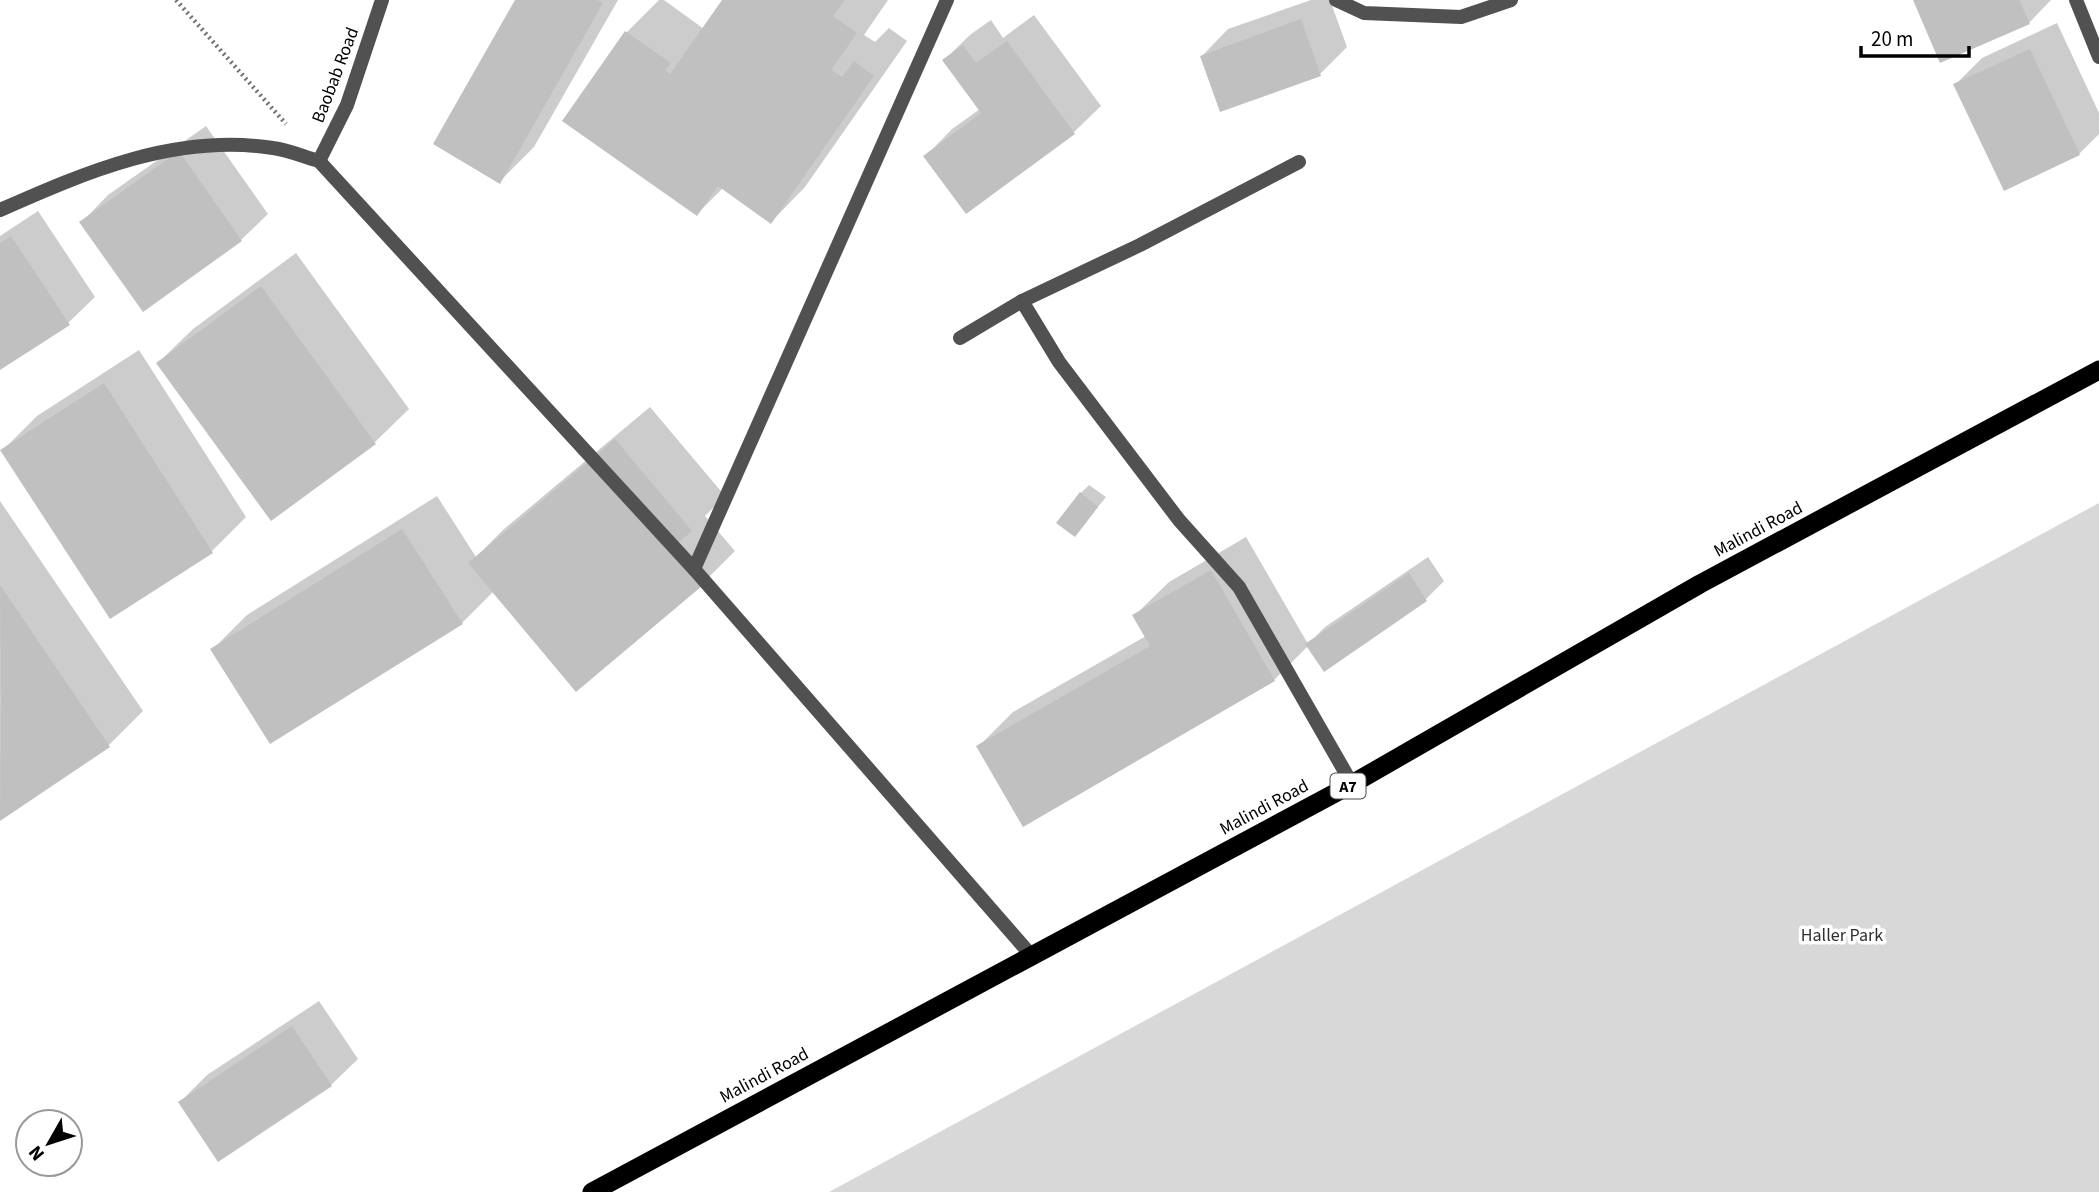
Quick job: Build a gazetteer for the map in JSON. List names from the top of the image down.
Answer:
{
  "streets": {
    "highway": ["Malindi Road", "A7"],
    "street": ["Baobab Road"]
  },
  "parks": ["Haller Park"],
  "scale_bar": "20 m",
  "north": "bottom left"
}
